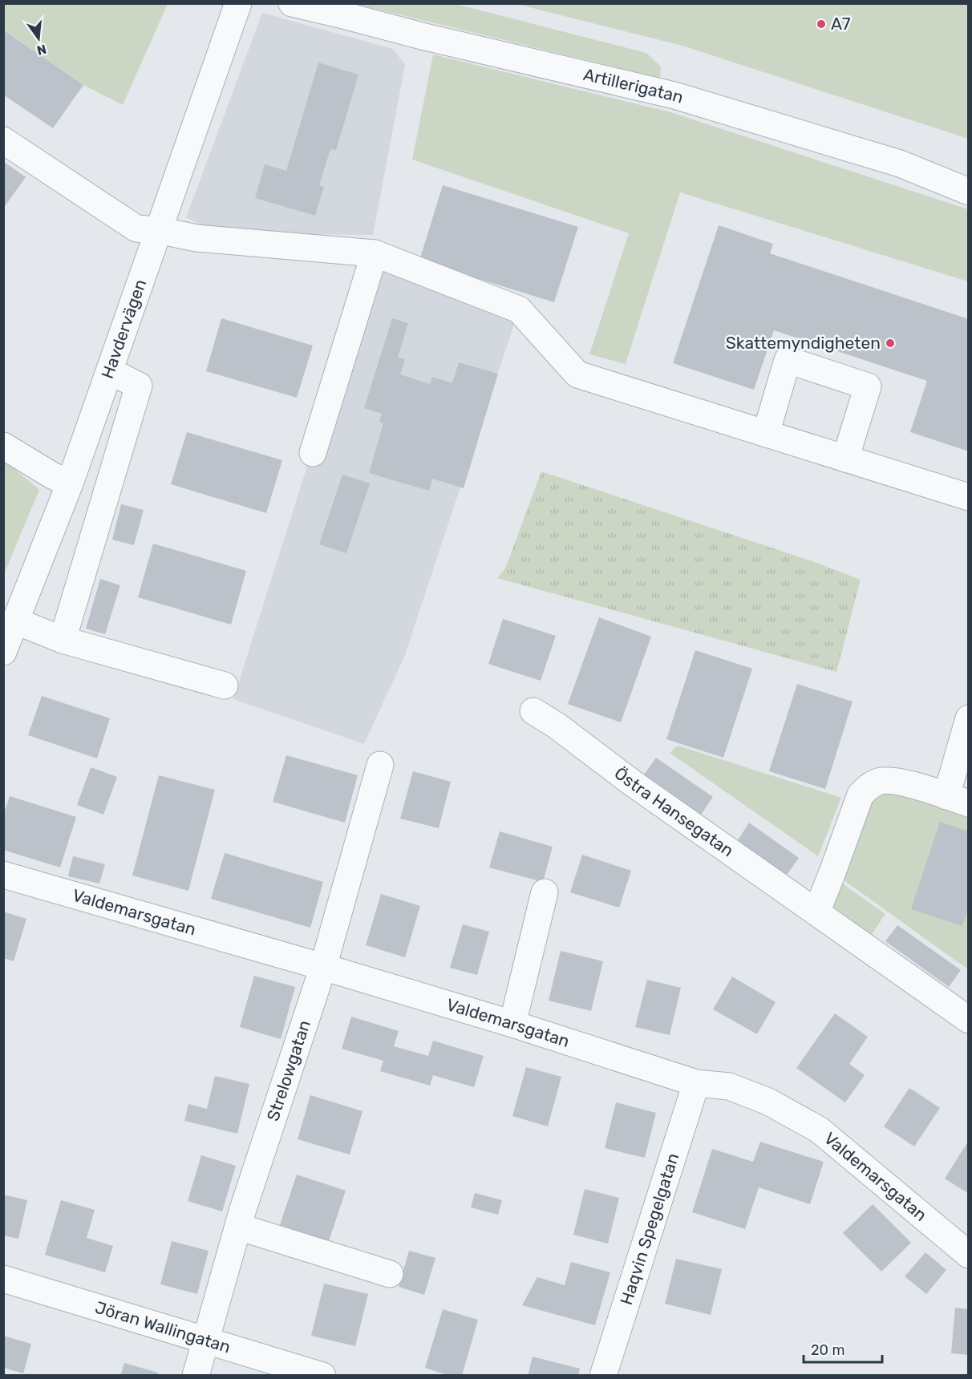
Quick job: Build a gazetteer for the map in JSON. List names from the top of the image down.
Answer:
{
  "streets": {
    "street": [
      "Artillerigatan",
      "Havdervägen",
      "Östra Hansegatan",
      "Valdemarsgatan",
      "Strelowgatan",
      "Haqvin Spegelgatan",
      "Jöran Wallingatan"
    ]
  },
  "crossings": [
    ["Valdemarsgatan", "Strelowgatan"],
    ["Valdemarsgatan", "Haqvin Spegelgatan"],
    ["Strelowgatan", "Jöran Wallingatan"]
  ],
  "places": ["A7", "Skattemyndigheten"],
  "scale_bar": "20 m",
  "north": "bottom"
}
